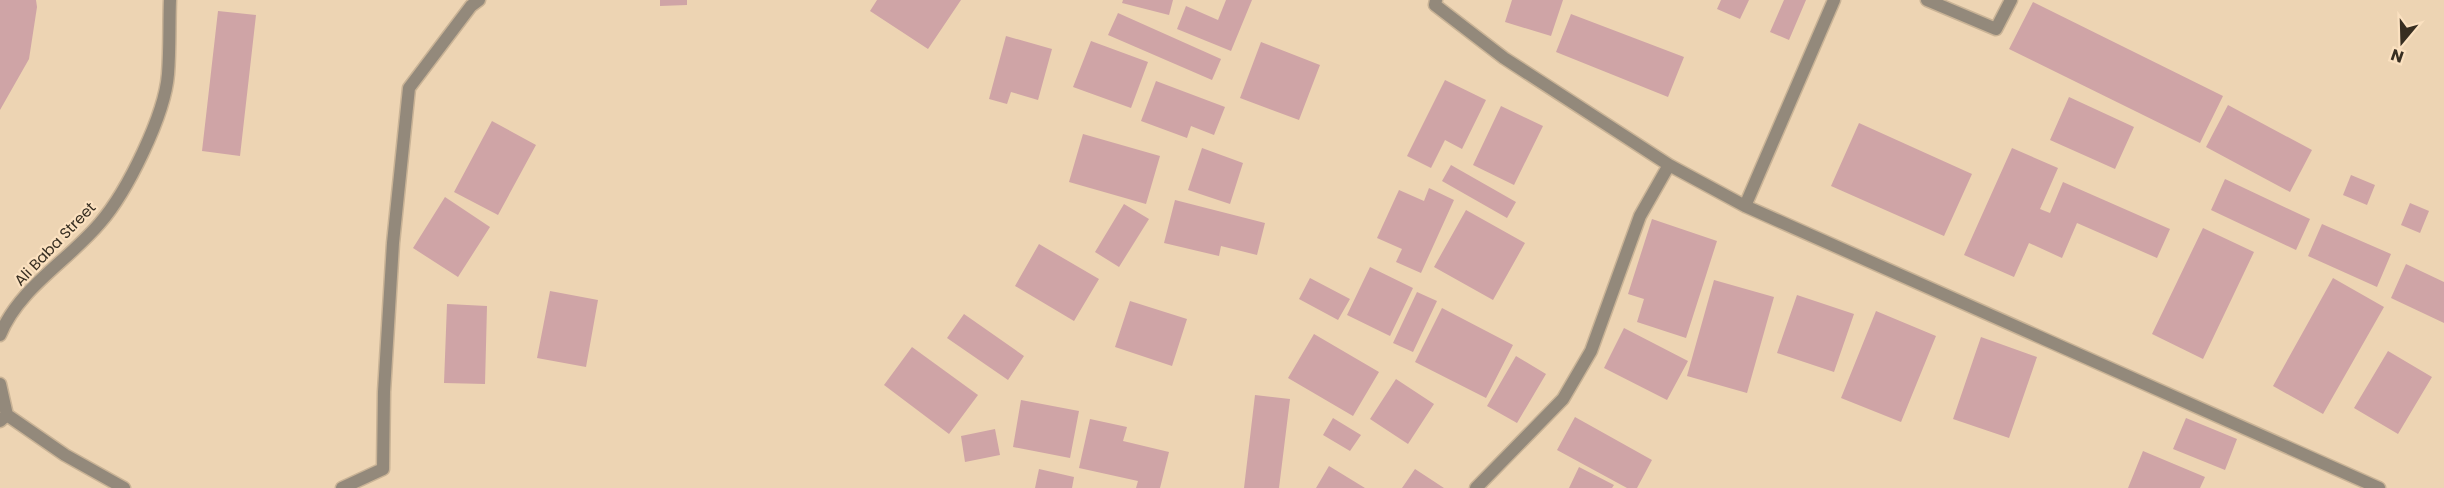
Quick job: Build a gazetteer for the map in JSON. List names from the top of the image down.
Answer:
{
  "streets": {
    "street": ["Ali Baba Street"]
  },
  "north": "bottom"
}
